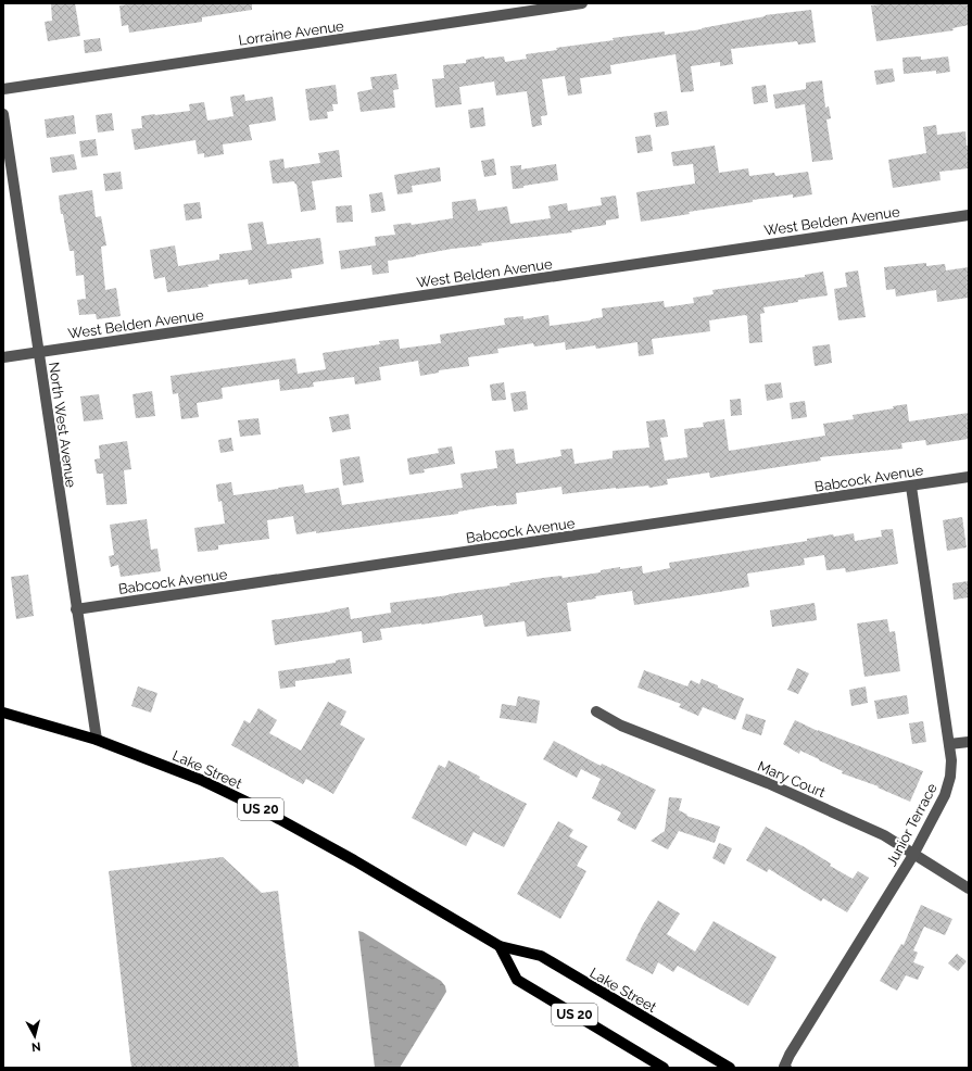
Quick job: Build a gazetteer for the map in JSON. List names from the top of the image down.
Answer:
{
  "streets": {
    "main road": ["Lake Street", "US 20"],
    "street": [
      "Lorraine Avenue",
      "West Belden Avenue",
      "North West Avenue",
      "Babcock Avenue",
      "Mary Court",
      "Junior Terrace"
    ]
  },
  "crossings": [
    ["West Belden Avenue", "North West Avenue"],
    ["North West Avenue", "Babcock Avenue"],
    ["North West Avenue", "Lake Street"],
    ["Babcock Avenue", "Junior Terrace"],
    ["Lake Street", "US 20"],
    ["Mary Court", "Junior Terrace"]
  ],
  "north": "bottom"
}
